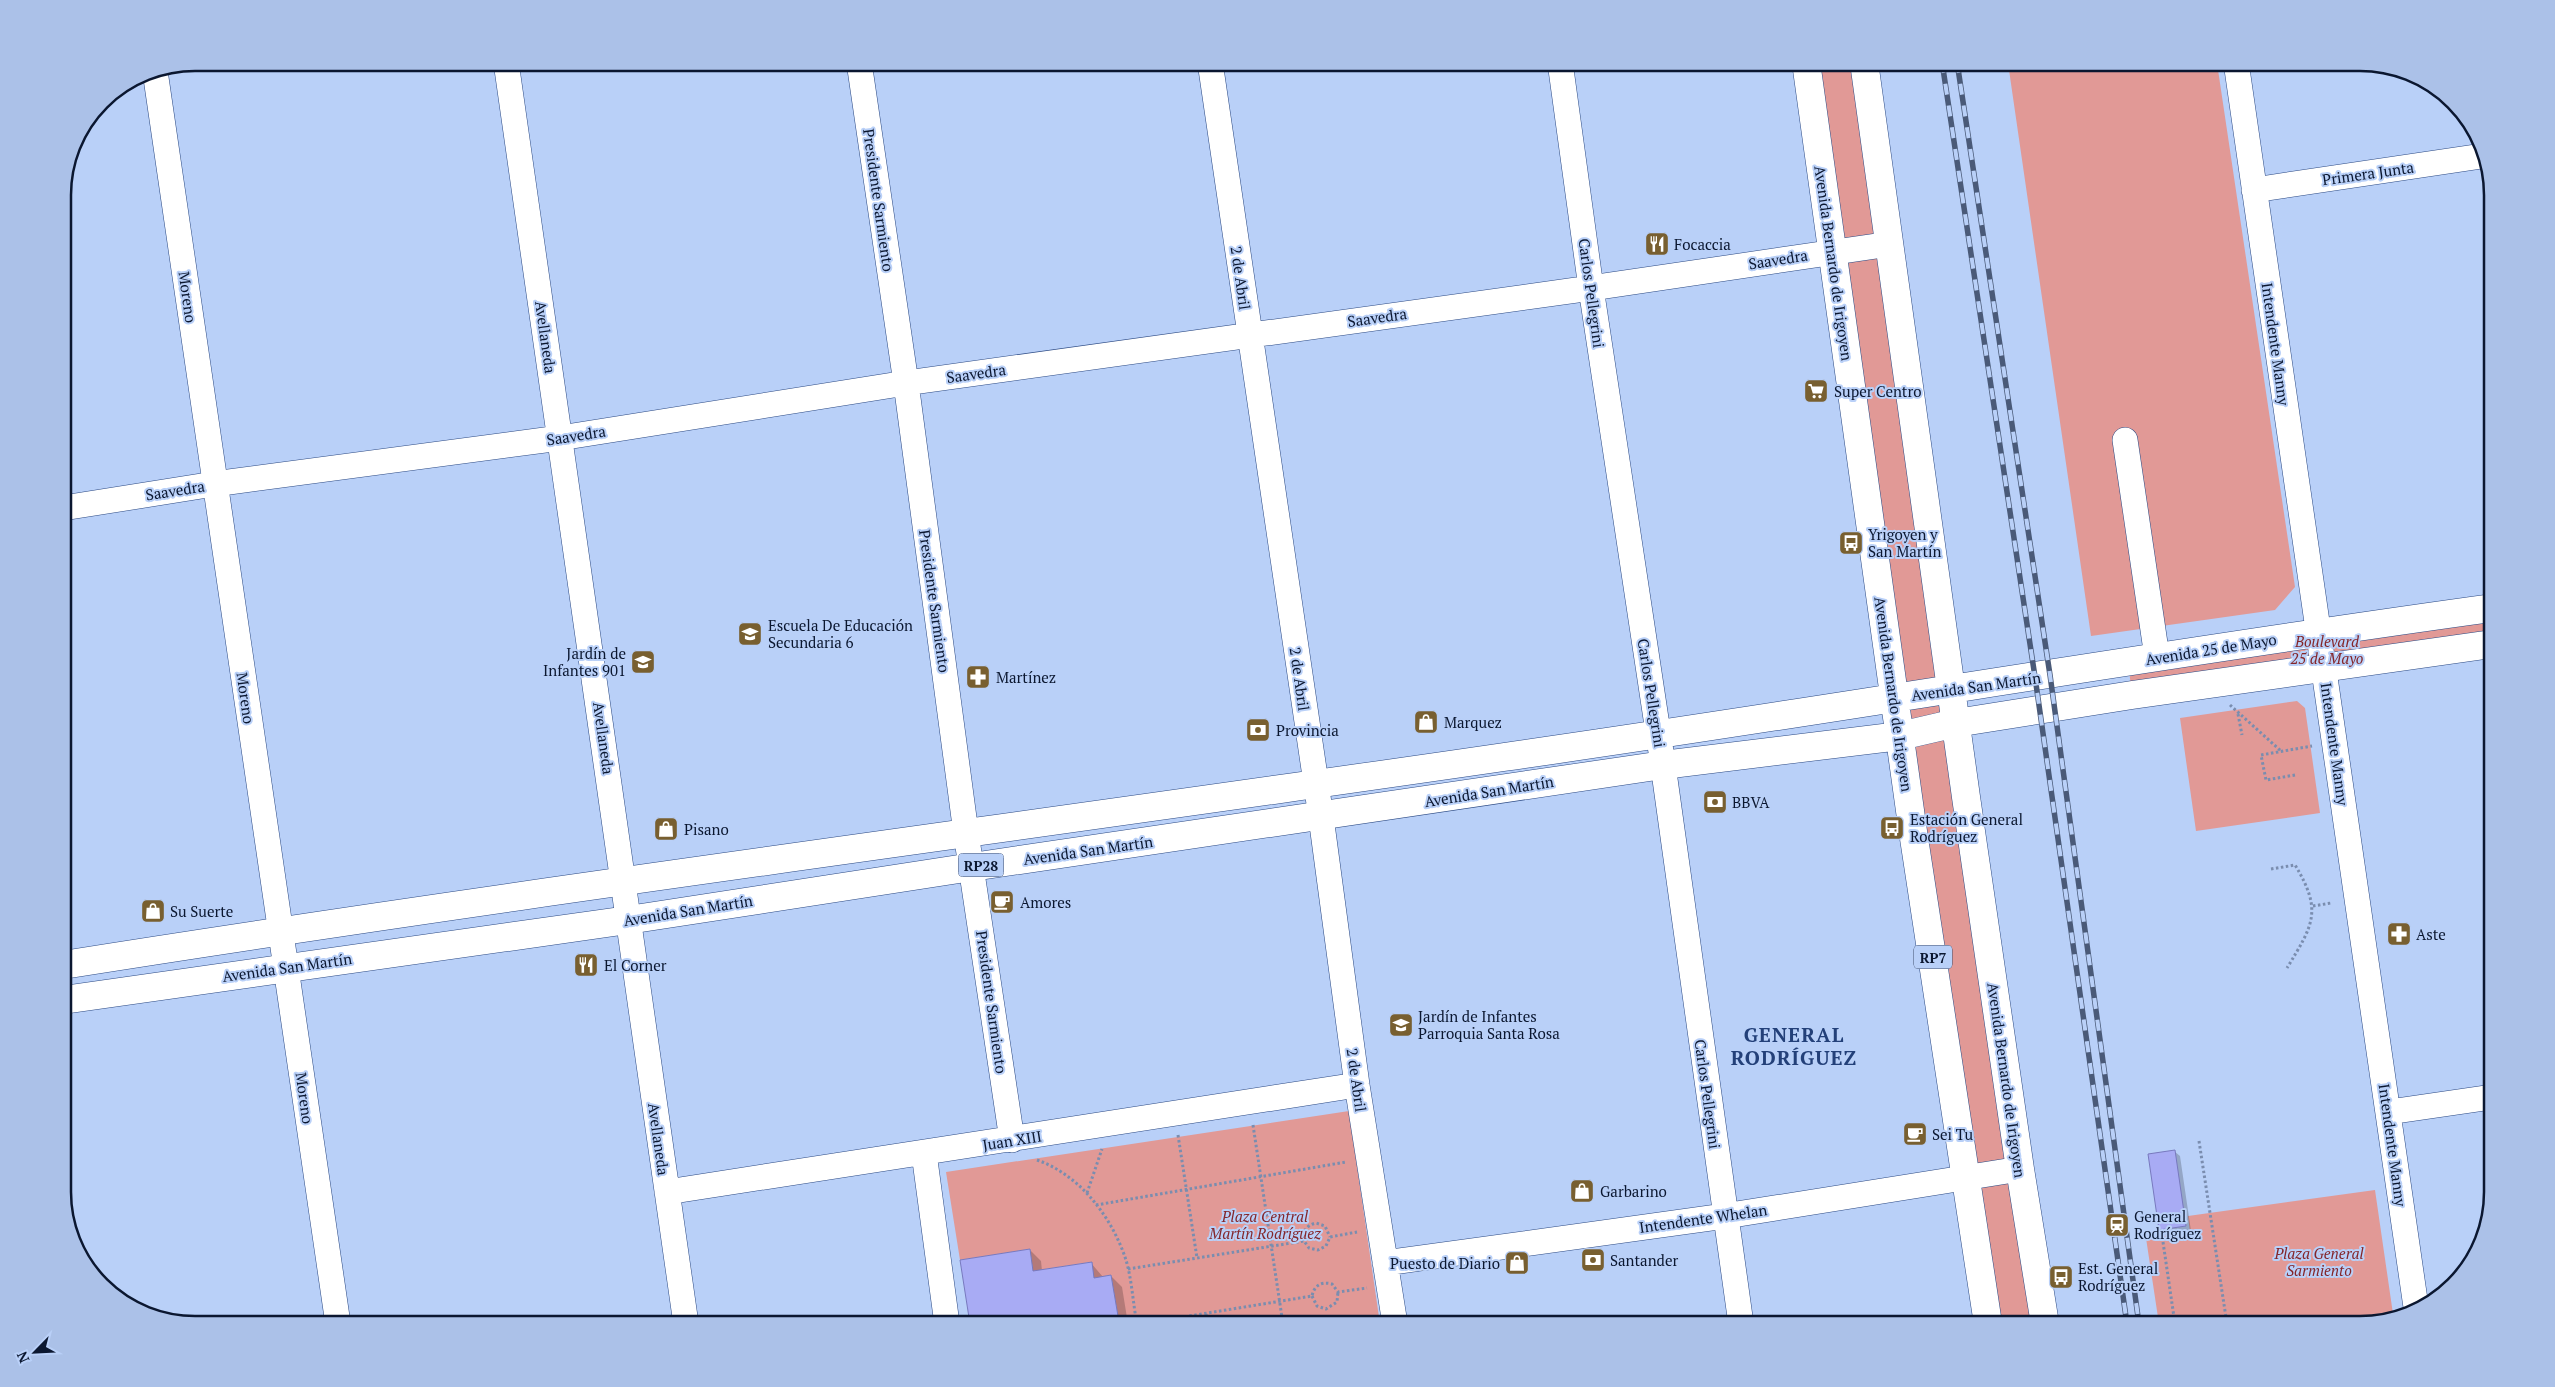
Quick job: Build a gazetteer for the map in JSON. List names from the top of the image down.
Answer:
{
  "streets": {
    "main road": [
      "Avenida Bernardo de Irigoyen",
      "Avenida 25 de Mayo",
      "Avenida San Martín",
      "RP28",
      "RP7"
    ],
    "street": [
      "Primera Junta",
      "Presidente Sarmiento",
      "Saavedra",
      "2 de Abril",
      "Carlos Pellegrini",
      "Moreno",
      "Avellaneda",
      "Intendente Manny",
      "Juan XIII",
      "Intendente Whelan"
    ]
  },
  "crossings": [
    ["Primera Junta", "Intendente Manny"],
    ["Presidente Sarmiento", "Saavedra"],
    ["Presidente Sarmiento", "Avenida San Martín"],
    ["Presidente Sarmiento", "Juan XIII"],
    ["Saavedra", "Avenida Bernardo de Irigoyen"],
    ["Saavedra", "2 de Abril"],
    ["Saavedra", "Carlos Pellegrini"],
    ["Saavedra", "Moreno"],
    ["Saavedra", "Avellaneda"],
    ["Avenida Bernardo de Irigoyen", "Avenida San Martín"],
    ["Avenida Bernardo de Irigoyen", "Intendente Whelan"],
    ["2 de Abril", "Avenida San Martín"],
    ["2 de Abril", "Juan XIII"],
    ["2 de Abril", "Intendente Whelan"],
    ["Carlos Pellegrini", "Avenida San Martín"],
    ["Carlos Pellegrini", "Intendente Whelan"],
    ["Moreno", "Avenida San Martín"],
    ["Avellaneda", "Avenida San Martín"],
    ["Avellaneda", "Juan XIII"],
    ["Intendente Manny", "Avenida 25 de Mayo"],
    ["Intendente Manny", "RP28"],
    ["Avenida 25 de Mayo", "Avenida San Martín"],
    ["Avenida San Martín", "RP28"]
  ],
  "districts": ["GENERAL RODRÍGUEZ"],
  "parks": ["Boulevard 25 de Mayo", "Plaza Central Martín Rodríguez", "Plaza General Sarmiento"],
  "places": {
    "restaurant": ["Focaccia", "El Corner"],
    "supermarket": ["Super Centro"],
    "bus stop": ["Yrigoyen y San Martín", "Estación General Rodríguez", "Est. General Rodríguez"],
    "school or university": ["Escuela De Educación Secundaria 6", "Jardín de Infantes 901", "Jardín de Infantes Parroquia Santa Rosa"],
    "pharmacy": ["Martínez", "Aste"],
    "shop": [
      "Marquez",
      "Pisano",
      "Su Suerte",
      "Garbarino",
      "Puesto de Diario"
    ],
    "bank": ["Provincia", "BBVA", "Santander"],
    "cafe": ["Amores", "Sei Tu"],
    "station": ["General Rodríguez"]
  },
  "north": "bottom left"
}
